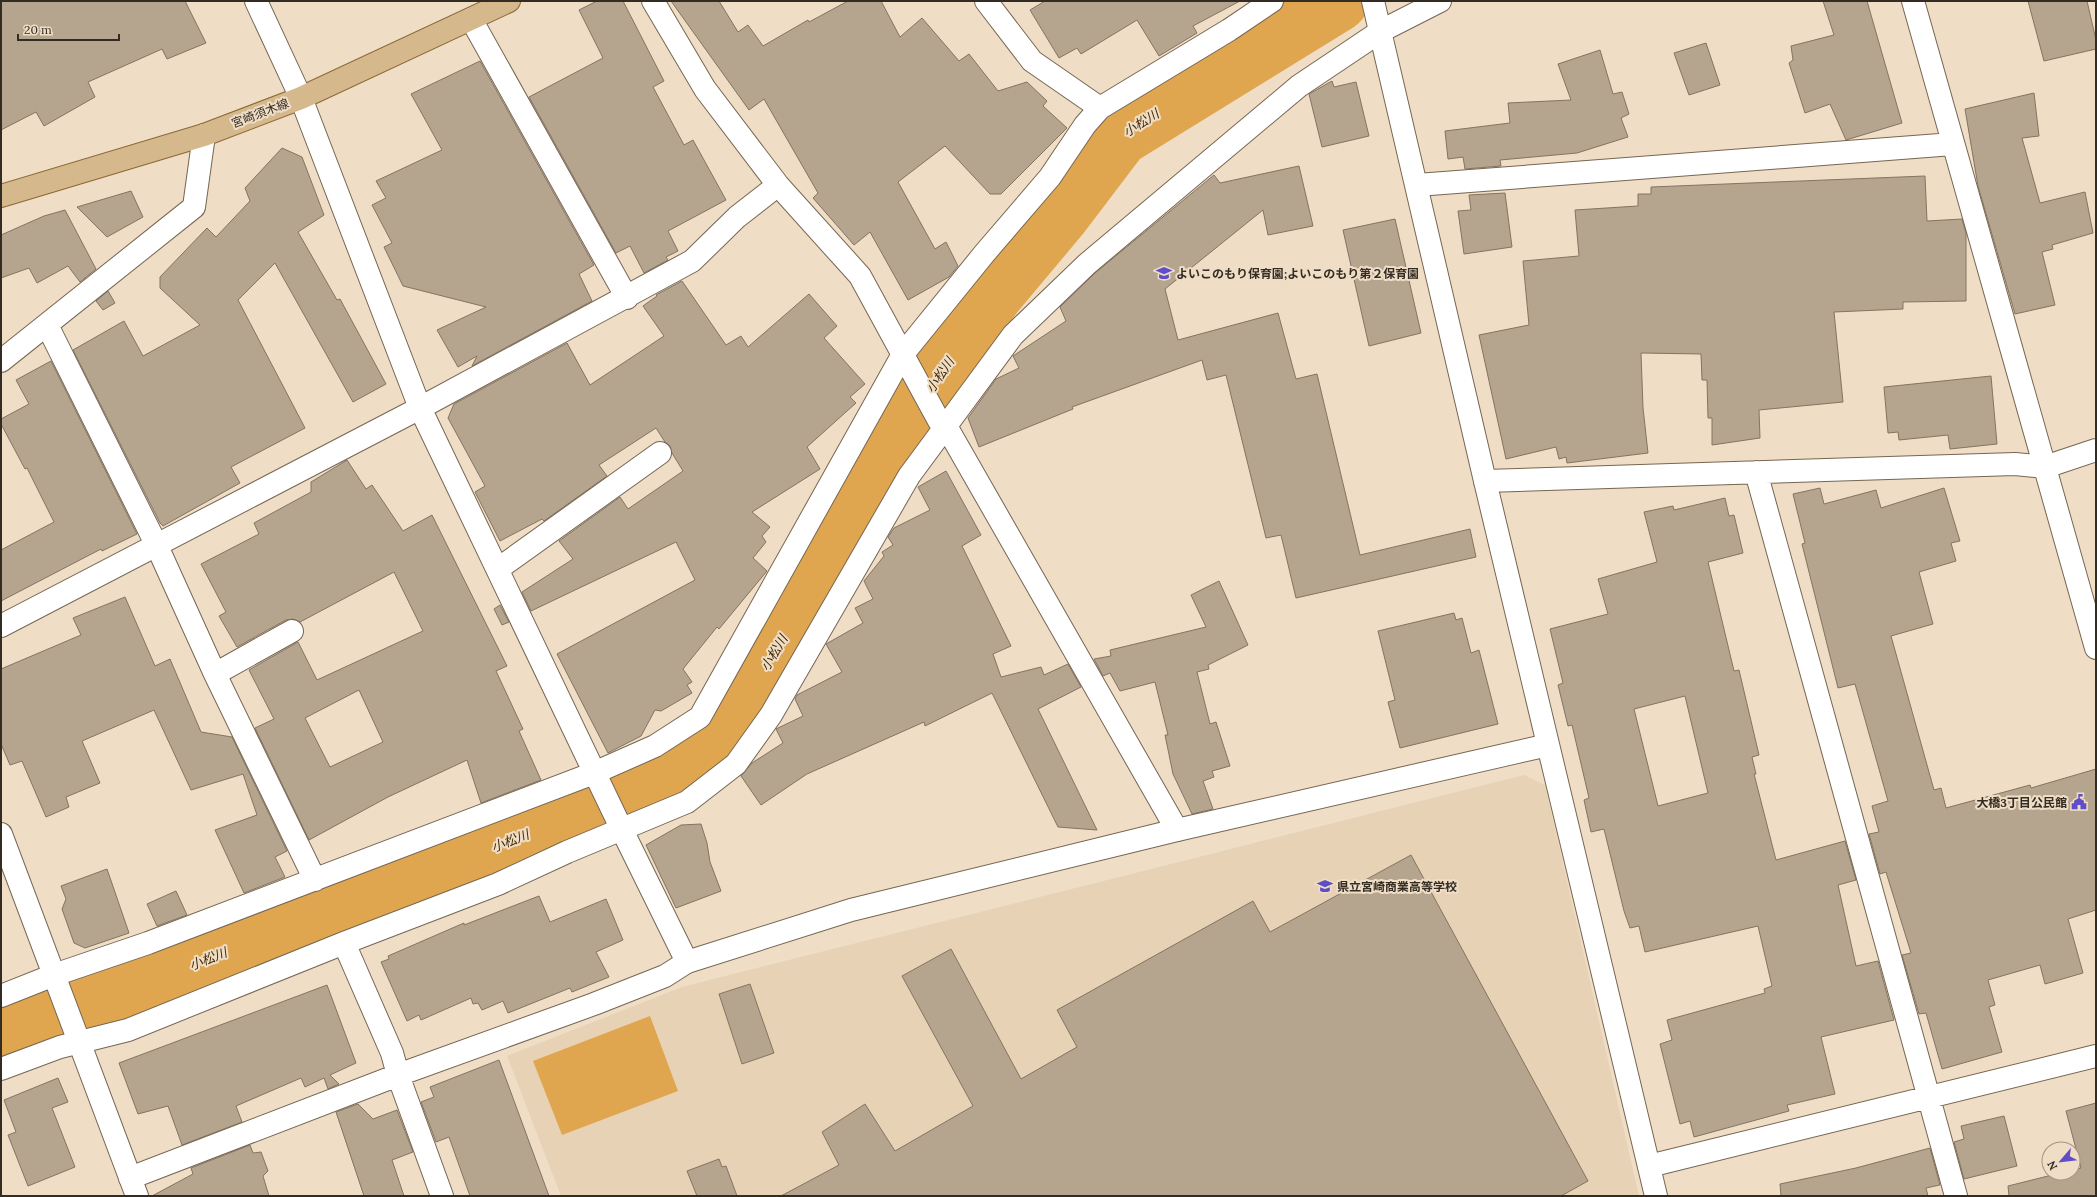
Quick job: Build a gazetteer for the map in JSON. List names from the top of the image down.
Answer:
{
  "streets": {
    "main road": ["宮崎須木線"]
  },
  "water": ["小松川"],
  "places": {
    "school or university": ["よいこのもり保育園;よいこのもり第２保育園", "県立宮崎商業高等学校"],
    "public building": ["大橋3丁目公民館"]
  },
  "scale_bar": "20 m",
  "north": "bottom left"
}
